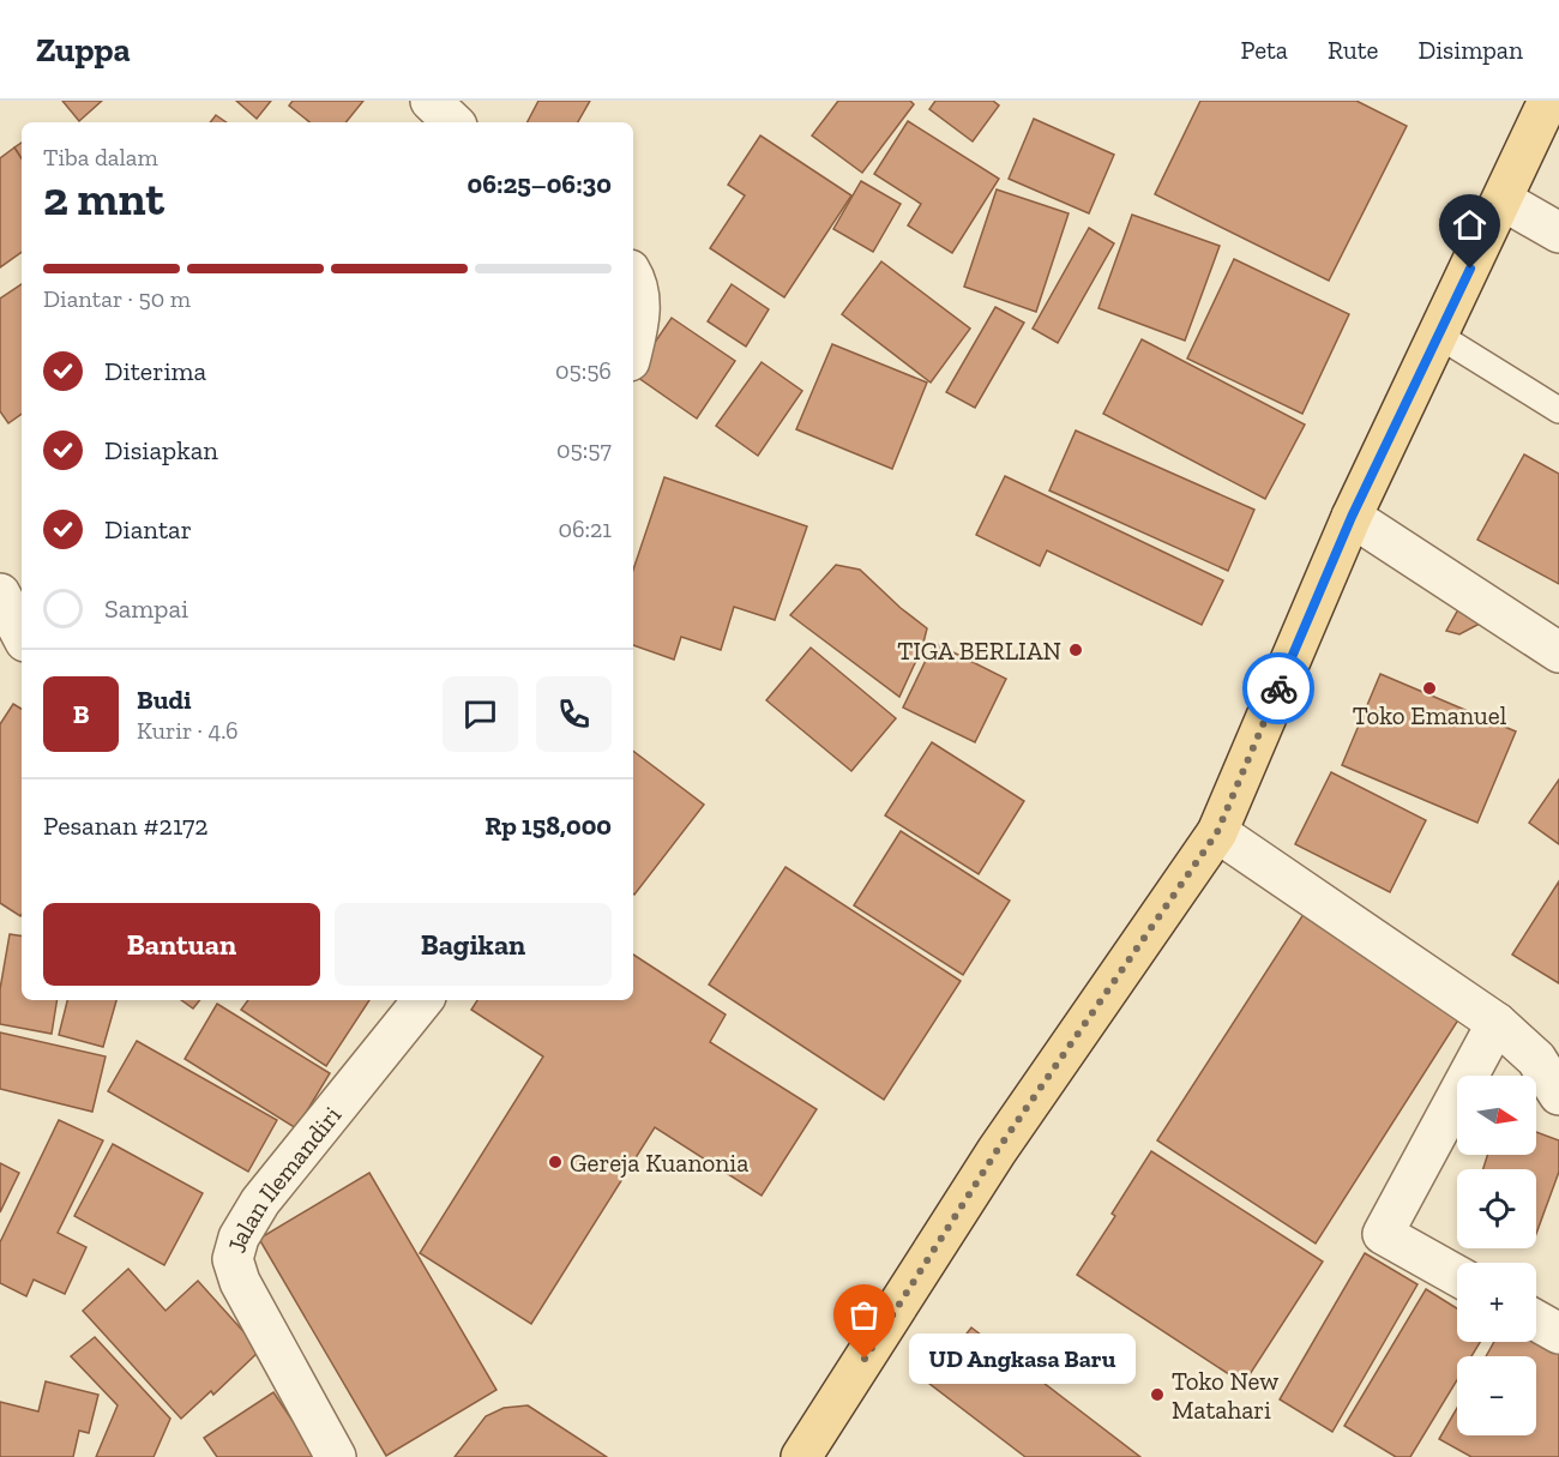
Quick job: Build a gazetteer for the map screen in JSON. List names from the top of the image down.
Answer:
{
  "streets": {
    "street": ["Jalan Ilemandiri"]
  },
  "places": [
    "TIGA BERLIAN",
    "Toko Emanuel",
    "Gereja Kuanonia",
    "UD Angkasa Baru",
    "Toko New Matahari"
  ],
  "north": "right",
  "page": {
    "header": "Zuppa",
    "nav": ["Peta", "Rute", "Disimpan"],
    "heading": ["2 mnt", "Tiba dalam", "06:25–06:30"],
    "panel": [
      "Budi",
      "Kurir · 4.6",
      "Pesanan #2172",
      "Rp 158,000"
    ],
    "bar": "Diantar · 50 m",
    "list": [
      ["Diterima", "05:56"],
      ["Disiapkan", "05:57"],
      ["Diantar", "06:21"],
      "Sampai"
    ],
    "round": "B",
    "buttons": ["Bantuan", "Bagikan"],
    "map_buttons": ["+", "−"],
    "bubble": "UD Angkasa Baru"
  }
}
